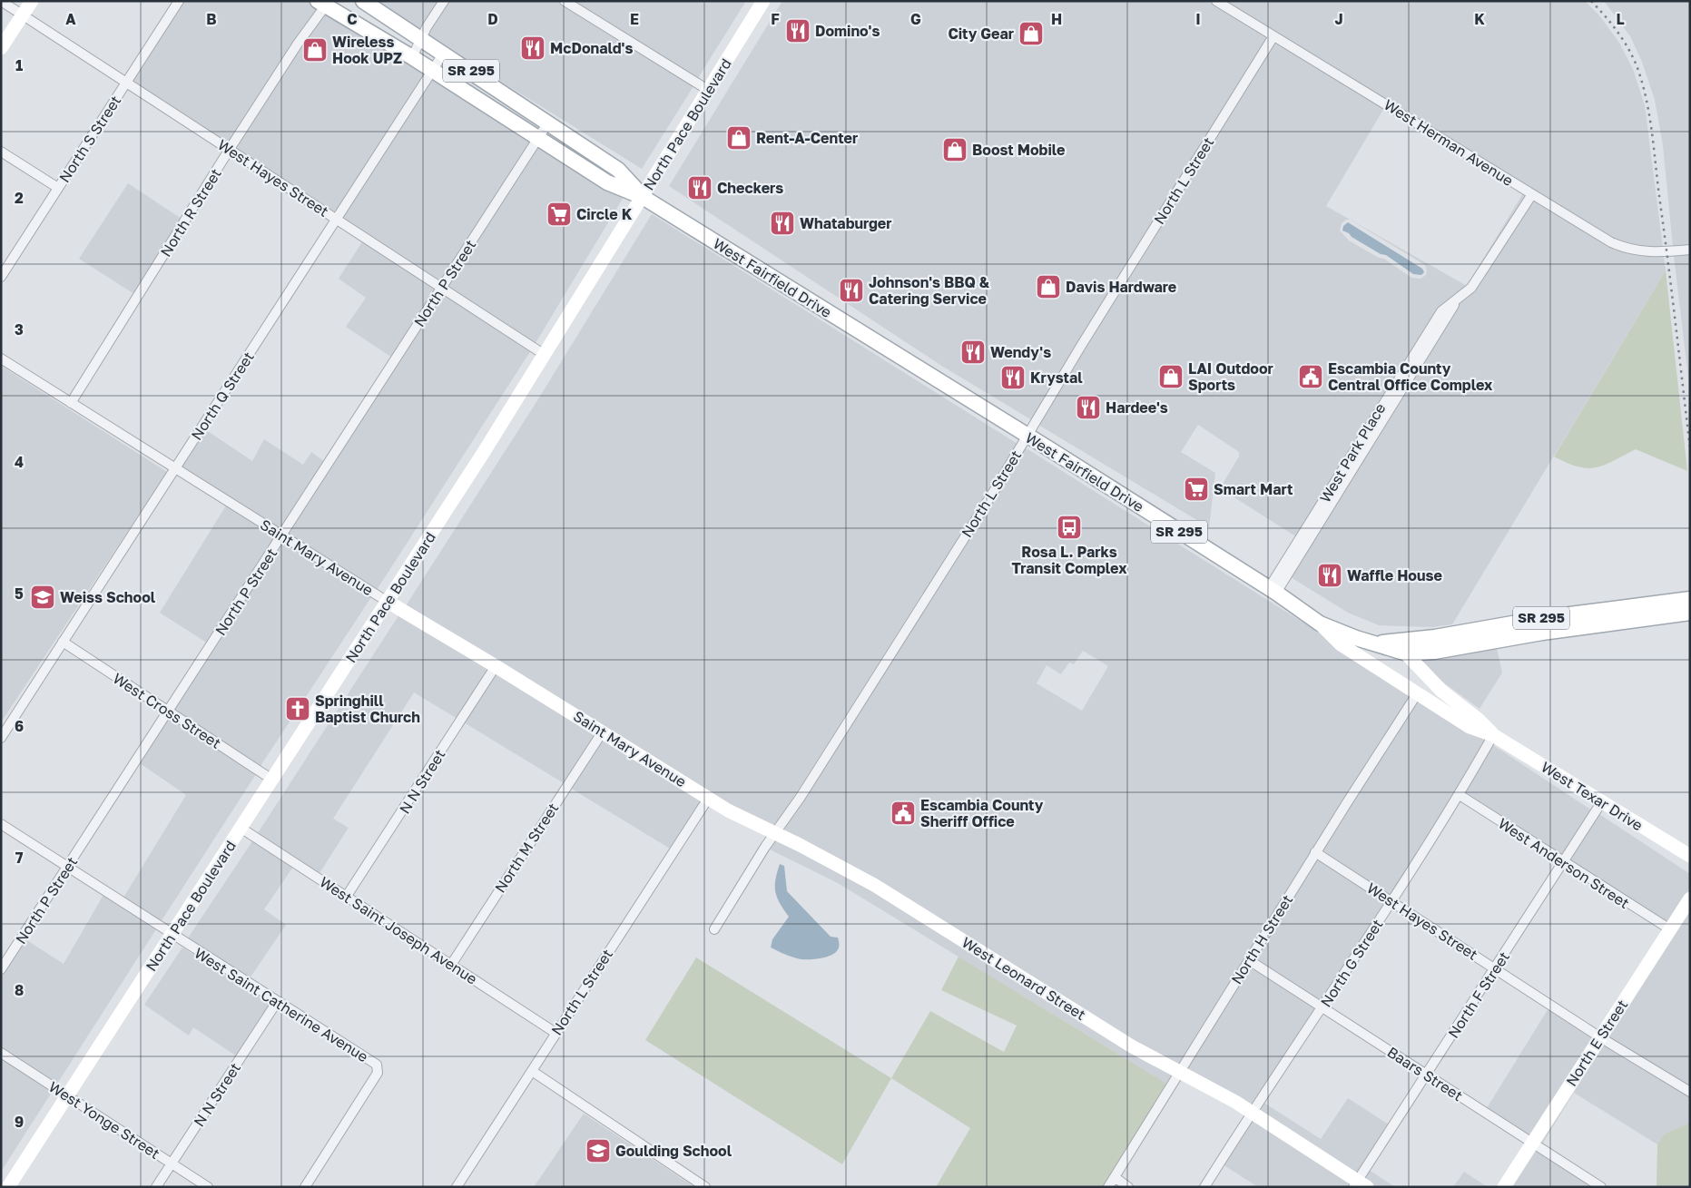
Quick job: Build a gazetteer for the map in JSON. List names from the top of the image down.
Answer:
{
  "streets": {
    "main road": [
      "SR 295",
      "North Pace Boulevard",
      "West Fairfield Drive",
      "Saint Mary Avenue",
      "West Texar Drive",
      "West Leonard Street",
      "North E Street"
    ],
    "street": [
      "North S Street",
      "West Herman Avenue",
      "West Hayes Street",
      "North L Street",
      "North R Street",
      "North P Street",
      "North Q Street",
      "West Park Place",
      "West Cross Street",
      "N N Street",
      "North M Street",
      "West Anderson Street",
      "West Saint Joseph Avenue",
      "North H Street",
      "North G Street",
      "North F Street",
      "West Saint Catherine Avenue",
      "Baars Street",
      "West Yonge Street"
    ]
  },
  "crossings": [
    ["SR 295", "West Fairfield Drive"],
    ["SR 295", "West Texar Drive"],
    ["North Pace Boulevard", "West Hayes Street"],
    ["North Pace Boulevard", "West Fairfield Drive"],
    ["North Pace Boulevard", "Saint Mary Avenue"],
    ["North Pace Boulevard", "West Cross Street"],
    ["North Pace Boulevard", "West Saint Joseph Avenue"],
    ["North Pace Boulevard", "West Saint Catherine Avenue"],
    ["North Pace Boulevard", "West Yonge Street"],
    ["North S Street", "West Hayes Street"],
    ["West Herman Avenue", "North L Street"],
    ["West Herman Avenue", "West Park Place"],
    ["West Hayes Street", "North R Street"],
    ["West Hayes Street", "North P Street"],
    ["West Hayes Street", "North Q Street"],
    ["West Hayes Street", "North H Street"],
    ["West Hayes Street", "North G Street"],
    ["West Hayes Street", "North F Street"],
    ["West Hayes Street", "North E Street"],
    ["North L Street", "West Fairfield Drive"],
    ["North L Street", "Saint Mary Avenue"],
    ["North L Street", "West Saint Joseph Avenue"],
    ["North L Street", "West Leonard Street"],
    ["North R Street", "West Fairfield Drive"],
    ["North R Street", "Saint Mary Avenue"],
    ["West Fairfield Drive", "North P Street"],
    ["West Fairfield Drive", "North Q Street"],
    ["West Fairfield Drive", "West Park Place"],
    ["West Fairfield Drive", "West Texar Drive"],
    ["North P Street", "Saint Mary Avenue"],
    ["North P Street", "West Cross Street"],
    ["North P Street", "West Saint Catherine Avenue"],
    ["North Q Street", "Saint Mary Avenue"],
    ["North Q Street", "West Cross Street"],
    ["Saint Mary Avenue", "N N Street"],
    ["Saint Mary Avenue", "North M Street"],
    ["Saint Mary Avenue", "West Leonard Street"],
    ["N N Street", "West Saint Joseph Avenue"],
    ["N N Street", "West Saint Catherine Avenue"],
    ["N N Street", "West Yonge Street"],
    ["West Texar Drive", "North H Street"],
    ["West Texar Drive", "North G Street"],
    ["West Texar Drive", "North F Street"],
    ["North M Street", "West Saint Joseph Avenue"],
    ["West Anderson Street", "North G Street"],
    ["West Anderson Street", "North F Street"],
    ["West Anderson Street", "North E Street"],
    ["North H Street", "West Leonard Street"],
    ["North H Street", "Baars Street"],
    ["North G Street", "West Leonard Street"],
    ["North G Street", "Baars Street"],
    ["West Leonard Street", "North F Street"],
    ["North F Street", "Baars Street"],
    ["North E Street", "Baars Street"]
  ],
  "places": {
    "restaurant": [
      "Domino's",
      "McDonald's",
      "Checkers",
      "Whataburger",
      "Johnson's BBQ & Catering Service",
      "Wendy's",
      "Krystal",
      "Hardee's",
      "Waffle House"
    ],
    "shop": [
      "City Gear",
      "Wireless Hook UPZ",
      "Rent-A-Center",
      "Boost Mobile",
      "Davis Hardware",
      "LAI Outdoor Sports"
    ],
    "supermarket": ["Circle K", "Smart Mart"],
    "public building": ["Escambia County Central Office Complex", "Escambia County Sheriff Office"],
    "bus stop": ["Rosa L. Parks Transit Complex"],
    "school or university": ["Weiss School", "Goulding School"],
    "church": ["Springhill Baptist Church"]
  },
  "grid": {
    "columns": [
      "A",
      "B",
      "C",
      "D",
      "E",
      "F",
      "G",
      "H",
      "I",
      "J",
      "K",
      "L"
    ],
    "rows": [
      "1",
      "2",
      "3",
      "4",
      "5",
      "6",
      "7",
      "8",
      "9"
    ]
  }
}
